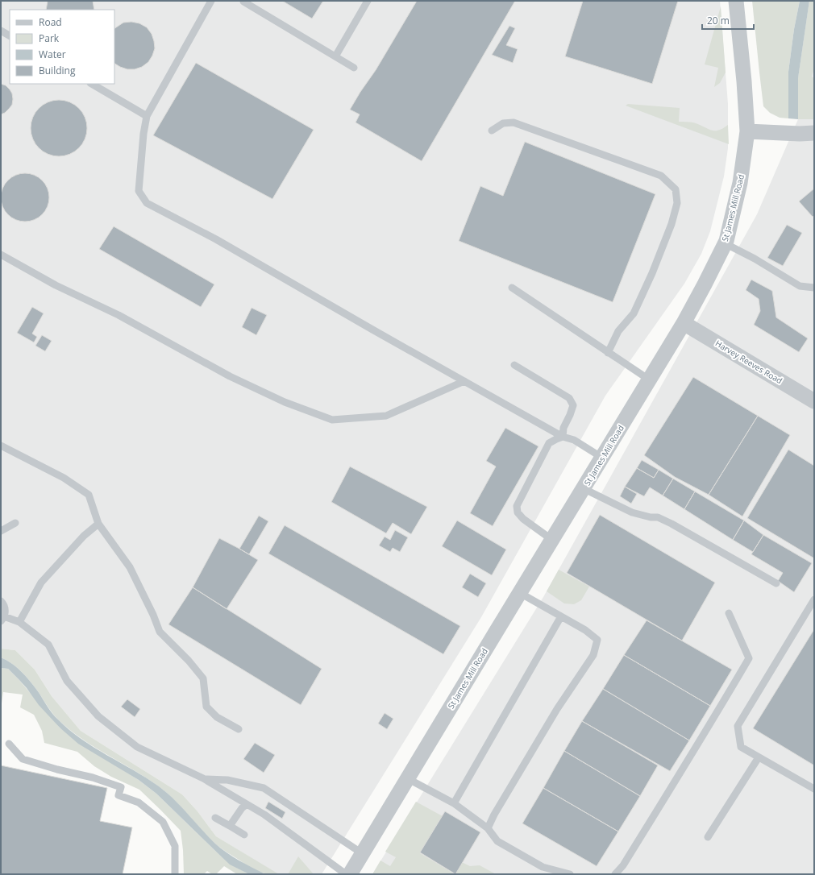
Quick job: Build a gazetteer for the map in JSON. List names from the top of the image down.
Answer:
{
  "streets": {
    "street": ["St James Mill Road", "Harvey Reeves Road"]
  },
  "crossings": [
    ["St James Mill Road", "Harvey Reeves Road"]
  ],
  "legend": [
    "Road",
    "Park",
    "Water",
    "Building"
  ],
  "scale_bar": "20 m"
}
